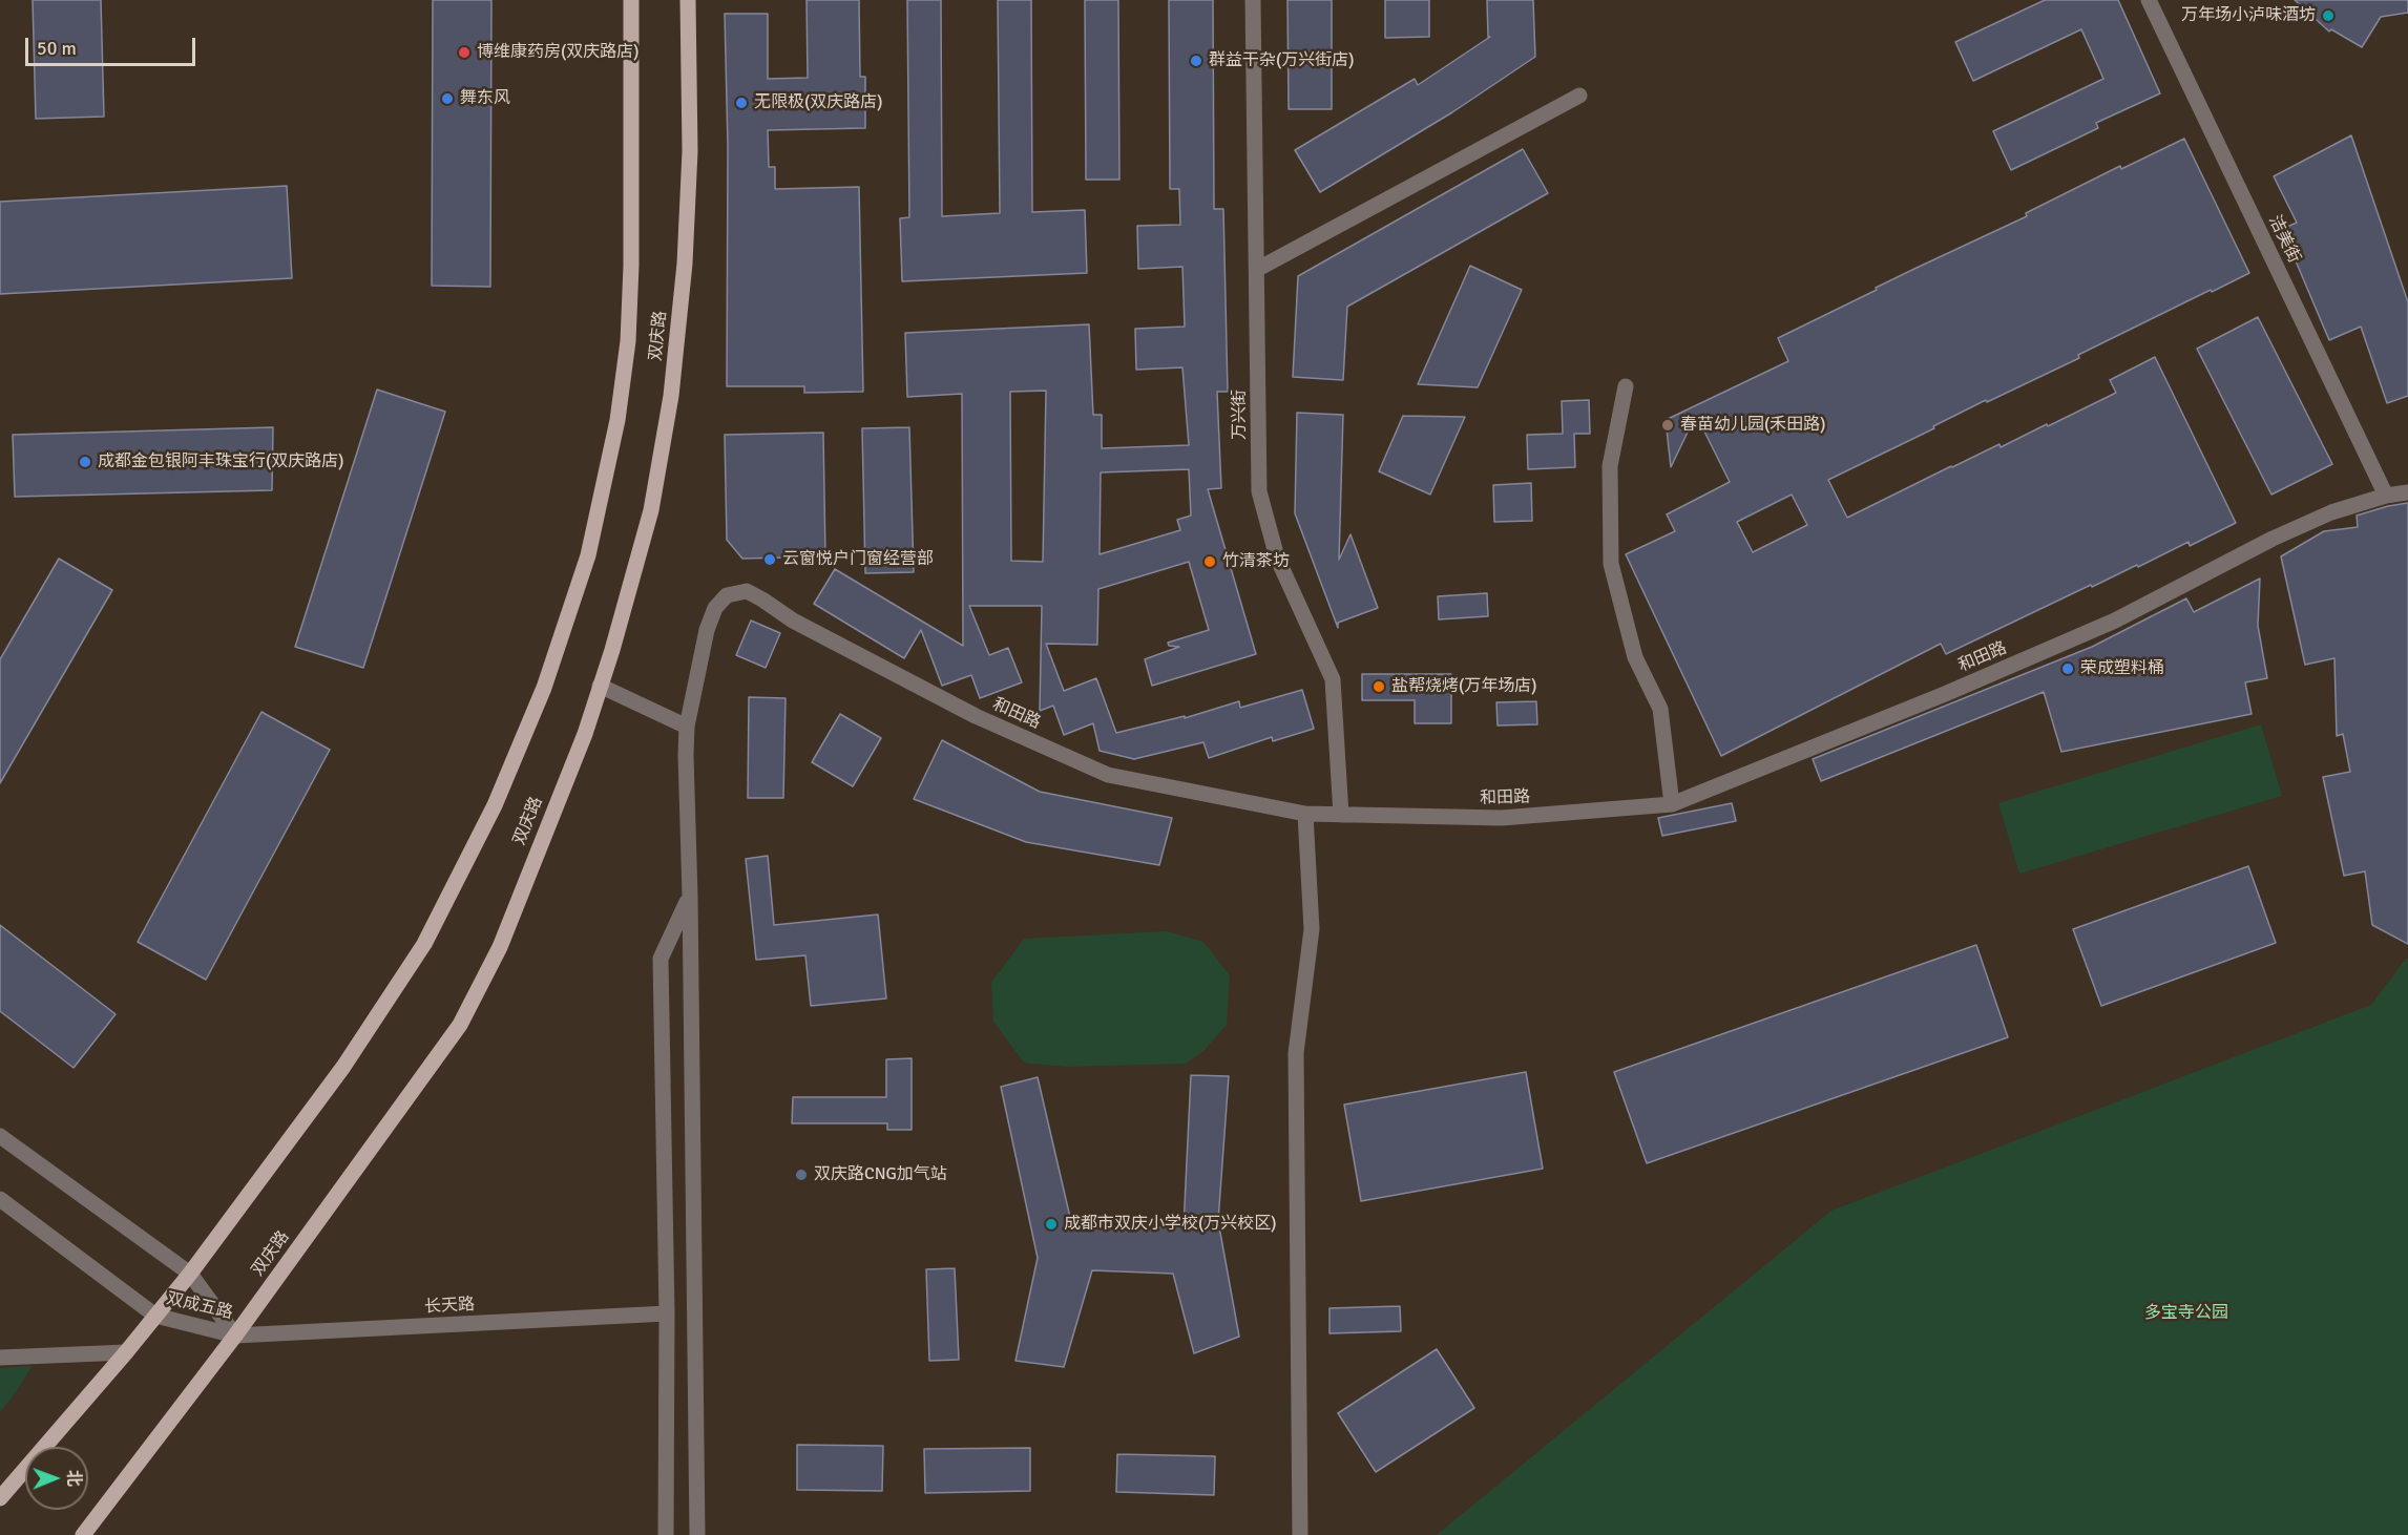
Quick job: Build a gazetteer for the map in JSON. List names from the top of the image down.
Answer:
{
  "streets": {
    "main road": ["双庆路"],
    "street": [
      "洁美街",
      "万兴街",
      "和田路",
      "双成五路",
      "长天路"
    ]
  },
  "crossings": [
    ["洁美街", "和田路"],
    ["双庆路", "双成五路"],
    ["双庆路", "长天路"],
    ["万兴街", "和田路"],
    ["双成五路", "长天路"]
  ],
  "parks": ["多宝寺公园"],
  "places": [
    "万年场小泸味酒坊",
    "博维康药房(双庆路店)",
    "群益干杂(万兴街店)",
    "舞东风",
    "无限极(双庆路店)",
    "春苗幼儿园(禾田路)",
    "成都金包银阿丰珠宝行(双庆路店)",
    "云窗悦户门窗经营部",
    "竹清茶坊",
    "荣成塑料桶",
    "盐帮烧烤(万年场店)",
    "双庆路CNG加气站",
    "成都市双庆小学校(万兴校区)"
  ],
  "scale_bar": "50 m",
  "north": "right"
}
